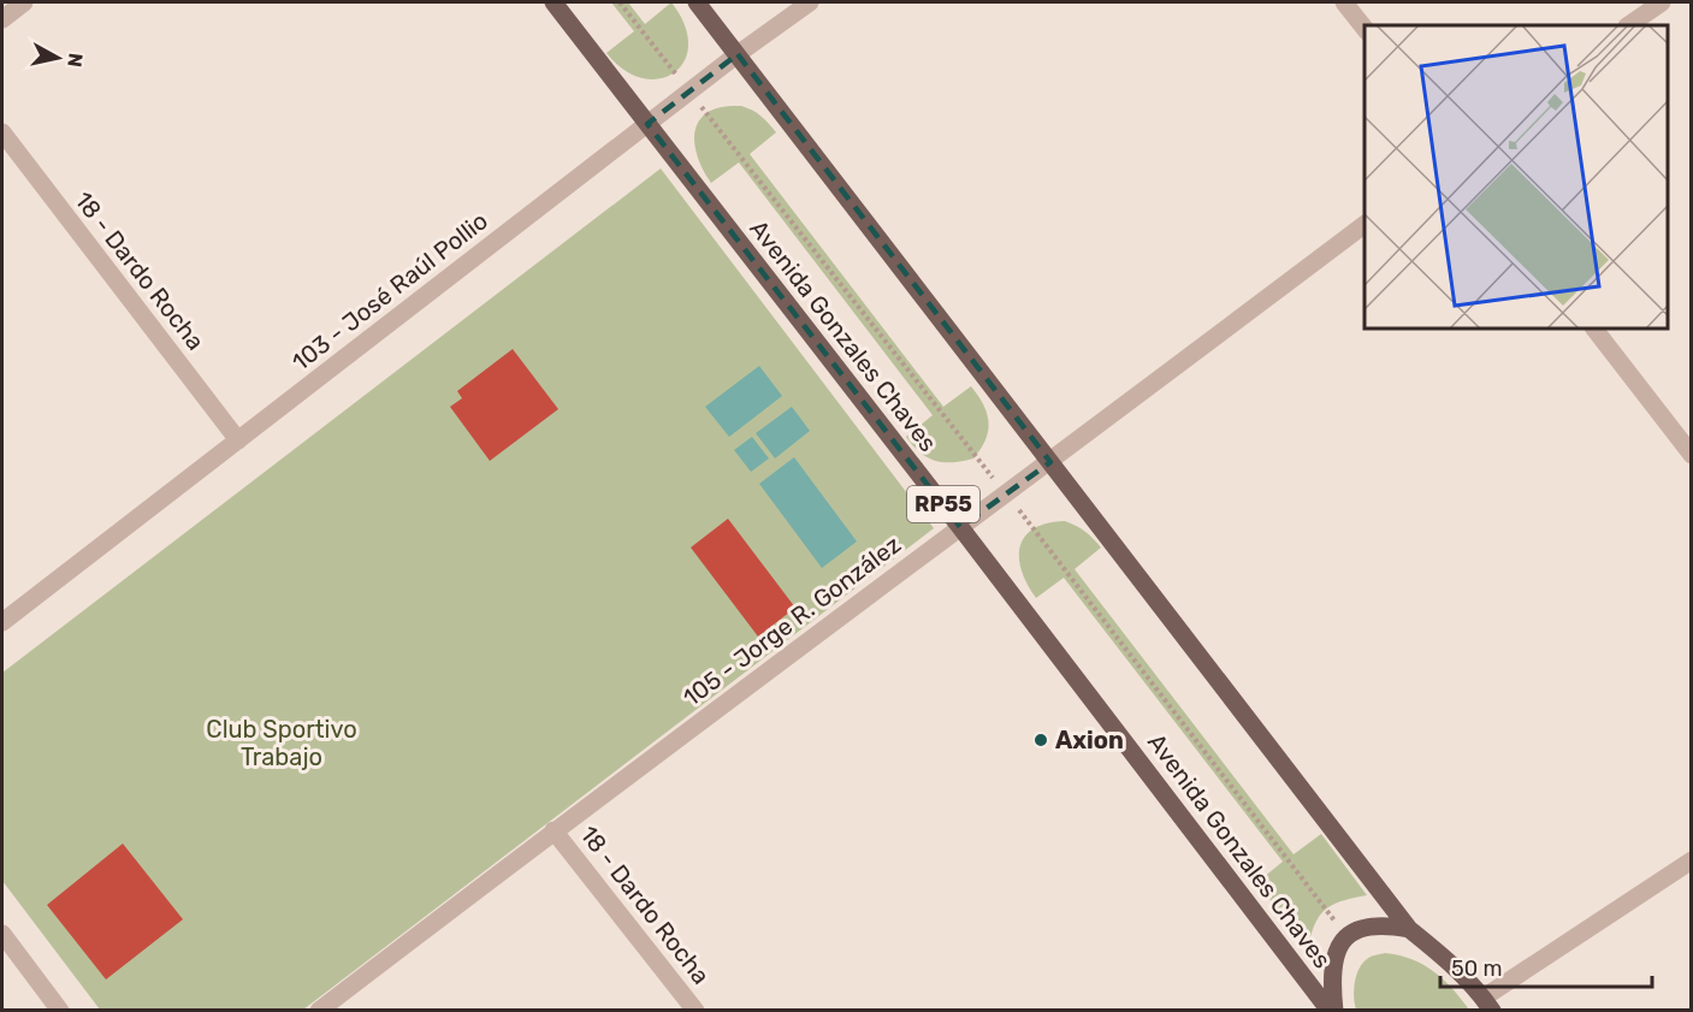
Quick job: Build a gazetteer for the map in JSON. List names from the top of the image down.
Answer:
{
  "streets": {
    "main road": ["Avenida Gonzales Chaves", "RP55"],
    "street": ["18 - Dardo Rocha", "103 - José Raúl Pollio", "105 - Jorge R. González"]
  },
  "crossings": [
    ["18 - Dardo Rocha", "103 - José Raúl Pollio"],
    ["18 - Dardo Rocha", "105 - Jorge R. González"],
    ["103 - José Raúl Pollio", "Avenida Gonzales Chaves"],
    ["Avenida Gonzales Chaves", "105 - Jorge R. González"]
  ],
  "parks": ["Club Sportivo Trabajo"],
  "places": ["Axion"],
  "scale_bar": "50 m",
  "north": "right"
}
